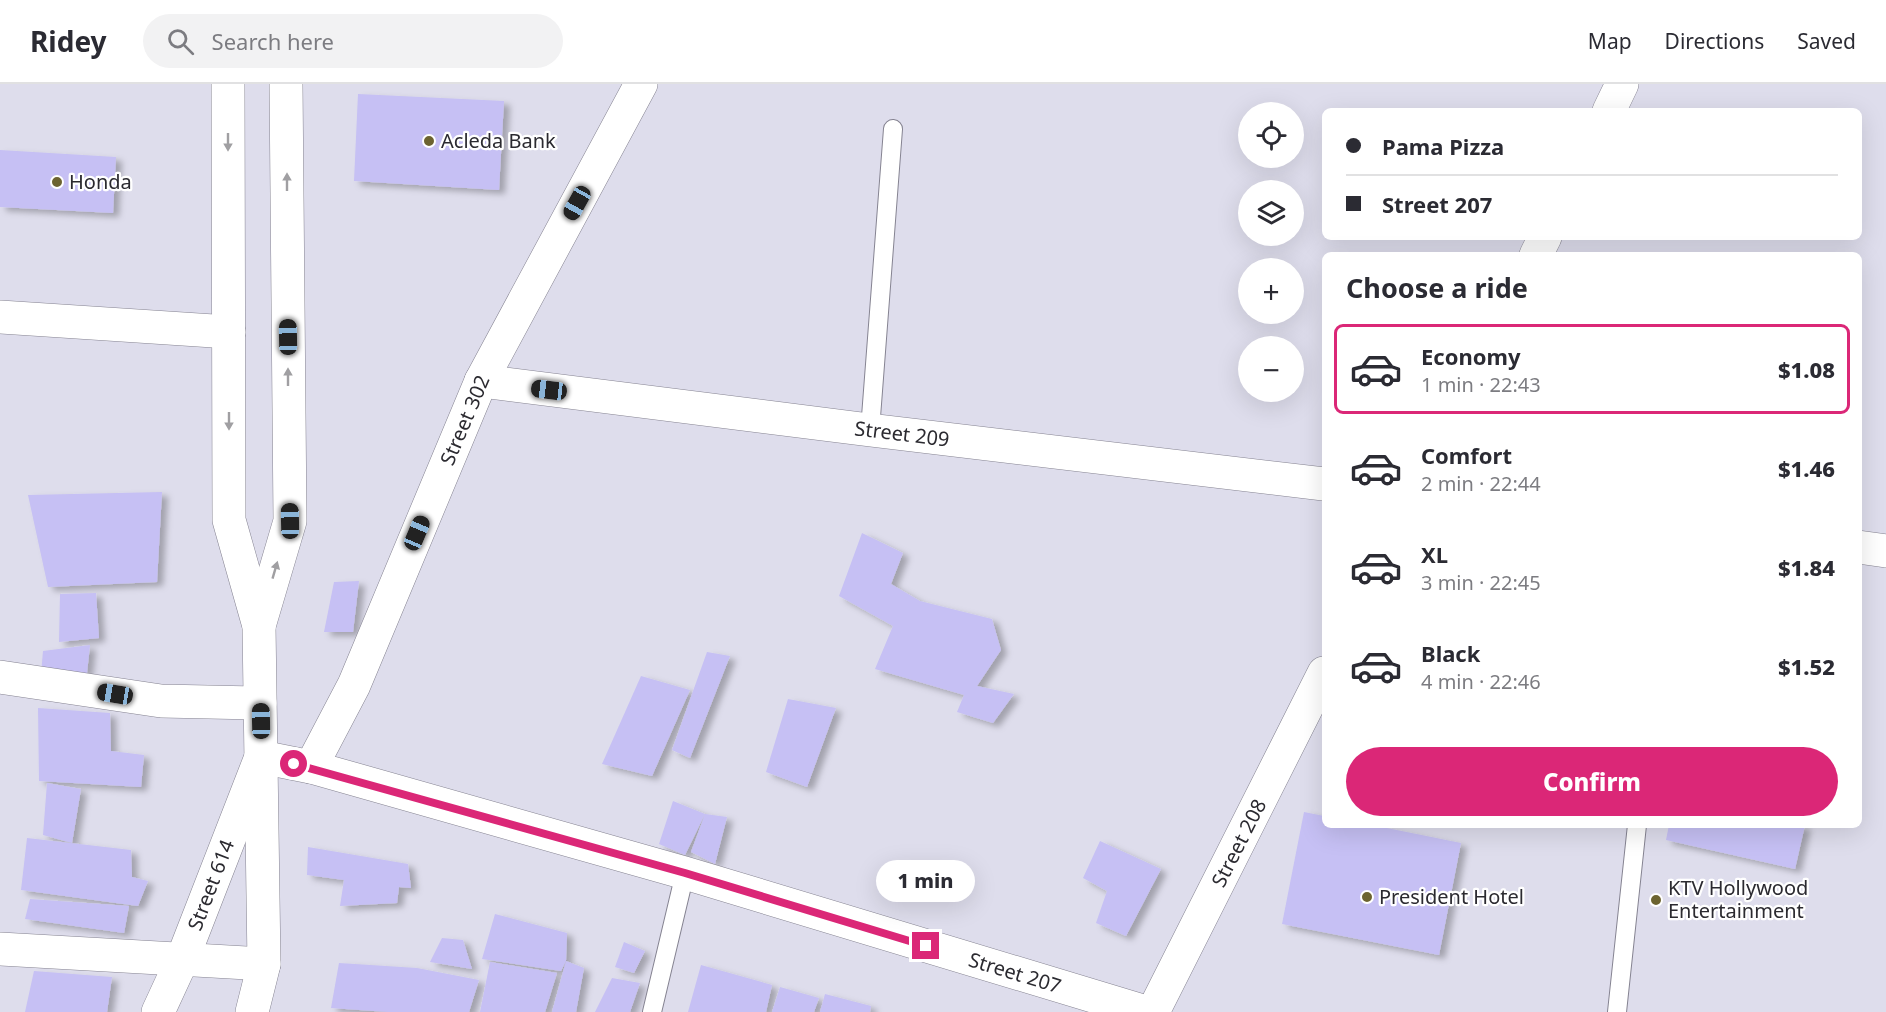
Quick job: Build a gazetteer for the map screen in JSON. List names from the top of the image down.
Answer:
{
  "streets": {
    "street": [
      "Street 302",
      "Street 209",
      "Street 208",
      "Street 614",
      "Street 207"
    ]
  },
  "crossings": [
    ["Street 302", "Street 209"],
    ["Street 302", "Street 207"],
    ["Street 614", "Street 207"]
  ],
  "places": [
    "Acleda Bank",
    "Honda",
    "President Hotel",
    "KTV Hollywood Entertainment"
  ],
  "page": {
    "header": "Ridey",
    "search": "Search here",
    "nav": ["Map", "Directions", "Saved"],
    "map_buttons": ["+", "−"],
    "banner": ["Pama Pizza", "Street 207"],
    "heading": "Choose a ride",
    "list": [
      {
        "name": "Economy",
        "note": "1 min · 22:43",
        "value": "$1.08"
      },
      {
        "name": "Comfort",
        "note": "2 min · 22:44",
        "value": "$1.46"
      },
      {
        "name": "XL",
        "note": "3 min · 22:45",
        "value": "$1.84"
      },
      {
        "name": "Black",
        "note": "4 min · 22:46",
        "value": "$1.52"
      }
    ],
    "buttons": "Confirm",
    "bubble": "1 min"
  }
}
